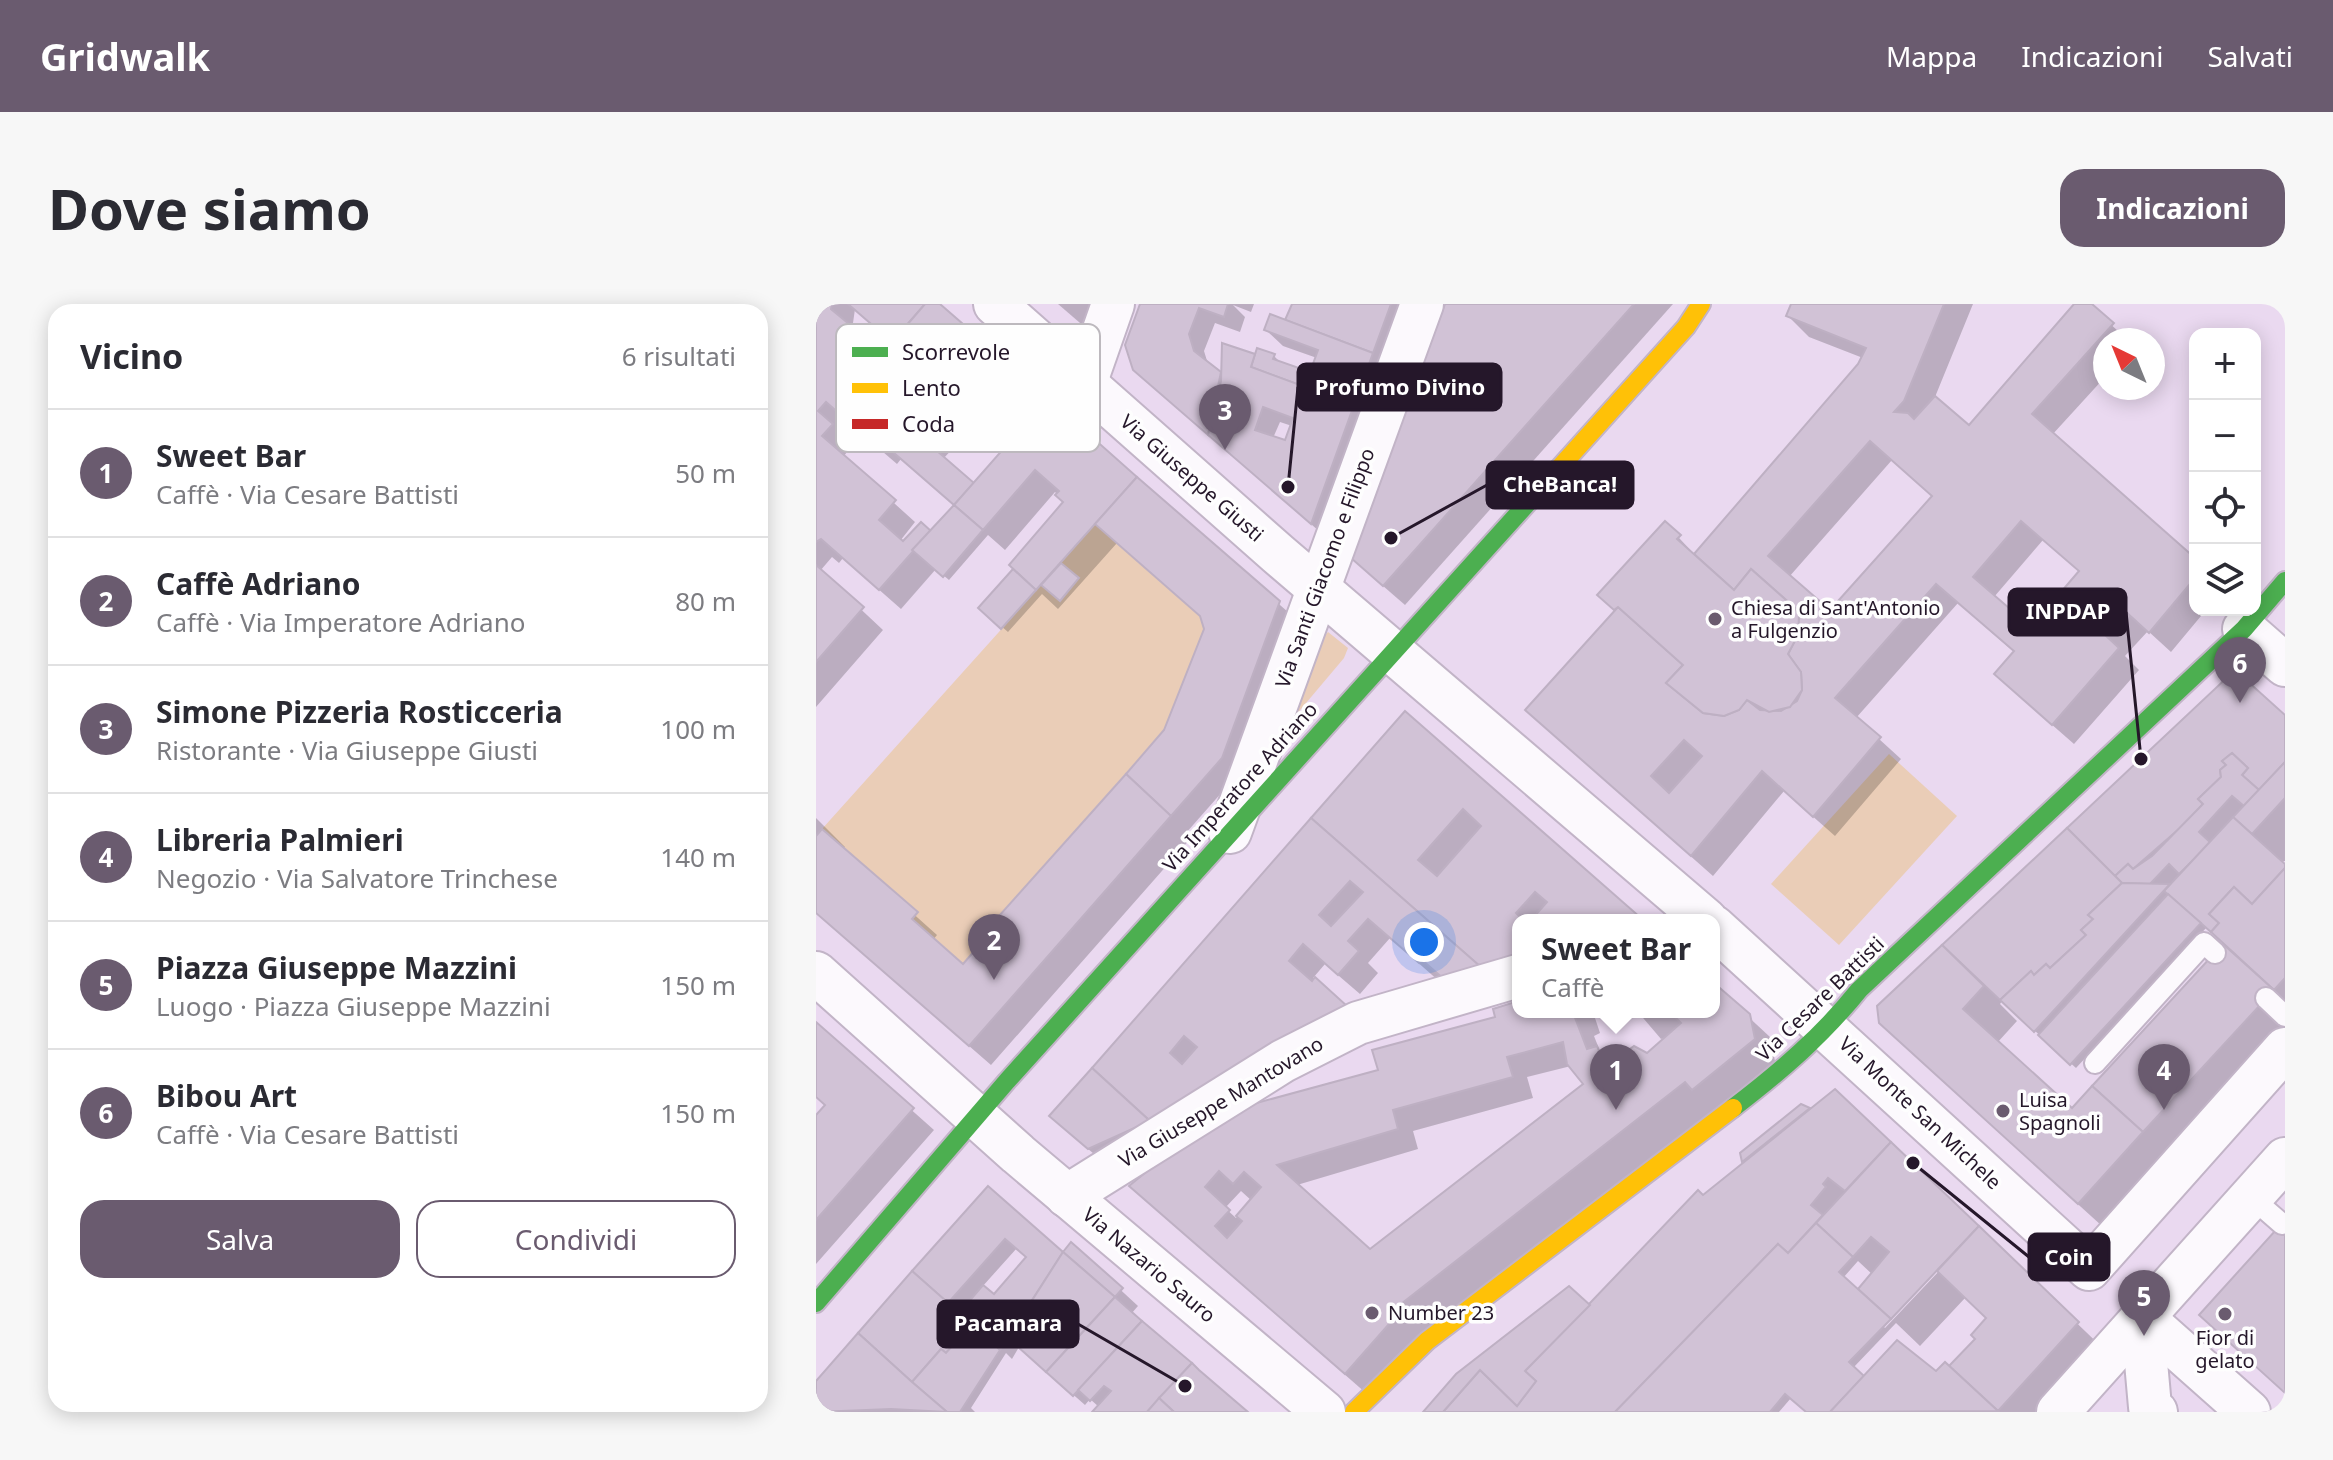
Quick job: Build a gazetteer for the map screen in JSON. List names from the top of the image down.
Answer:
{
  "streets": {
    "street": [
      "Via Giuseppe Giusti",
      "Via Santi Giacomo e Filippo",
      "Via Imperatore Adriano",
      "Via Cesare Battisti",
      "Via Giuseppe Mantovano",
      "Via Monte San Michele",
      "Via Nazario Sauro"
    ]
  },
  "crossings": [
    ["Via Giuseppe Giusti", "Via Santi Giacomo e Filippo"],
    ["Via Giuseppe Giusti", "Via Imperatore Adriano"],
    ["Via Santi Giacomo e Filippo", "Via Imperatore Adriano"],
    ["Via Imperatore Adriano", "Via Nazario Sauro"],
    ["Via Cesare Battisti", "Via Monte San Michele"],
    ["Via Giuseppe Mantovano", "Via Nazario Sauro"]
  ],
  "places": [
    "Profumo Divino",
    "CheBanca!",
    "Chiesa di Sant'Antonio a Fulgenzio",
    "INPDAP",
    "Luisa Spagnoli",
    "Coin",
    "Number 23",
    "Fior di gelato",
    "Pacamara"
  ],
  "legend": ["Scorrevole", "Lento", "Coda"],
  "north": "top left",
  "page": {
    "header": "Gridwalk",
    "nav": ["Mappa", "Indicazioni", "Salvati"],
    "buttons": [
      "Indicazioni",
      ["Salva", "Condividi"]
    ],
    "title": "Dove siamo",
    "heading": ["Vicino", "6 risultati"],
    "map_buttons": ["+", "−"],
    "pins": [
      "3",
      "6",
      "2",
      "1",
      "4",
      "5"
    ],
    "list": [
      {
        "mark": "1",
        "name": "Sweet Bar",
        "note": "Caffè · Via Cesare Battisti",
        "value": "50 m"
      },
      {
        "mark": "2",
        "name": "Caffè Adriano",
        "note": "Caffè · Via Imperatore Adriano",
        "value": "80 m"
      },
      {
        "mark": "3",
        "name": "Simone Pizzeria Rosticceria",
        "note": "Ristorante · Via Giuseppe Giusti",
        "value": "100 m"
      },
      {
        "mark": "4",
        "name": "Libreria Palmieri",
        "note": "Negozio · Via Salvatore Trinchese",
        "value": "140 m"
      },
      {
        "mark": "5",
        "name": "Piazza Giuseppe Mazzini",
        "note": "Luogo · Piazza Giuseppe Mazzini",
        "value": "150 m"
      },
      {
        "mark": "6",
        "name": "Bibou Art",
        "note": "Caffè · Via Cesare Battisti",
        "value": "150 m"
      }
    ],
    "popup": ["Sweet Bar", "Caffè"]
  }
}
